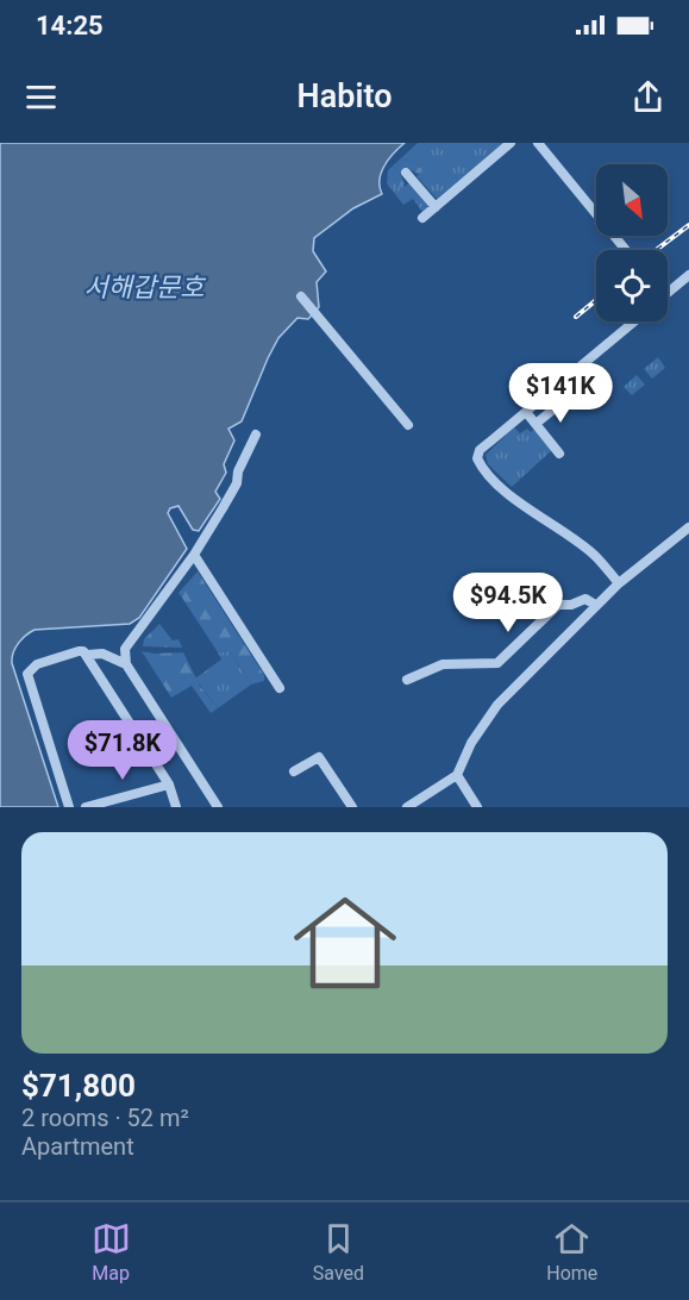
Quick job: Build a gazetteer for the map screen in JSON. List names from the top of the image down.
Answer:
{
  "water": ["서해갑문호"],
  "north": "bottom right",
  "page": {
    "status": "14:25",
    "header": "Habito",
    "price": ["$141K", "$94.5K", "$71.8K"],
    "list": [
      {
        "name": "$71,800",
        "note": "2 rooms · 52 m² · Apartment"
      }
    ],
    "tabs": ["Map", "Saved", "Home"]
  }
}
